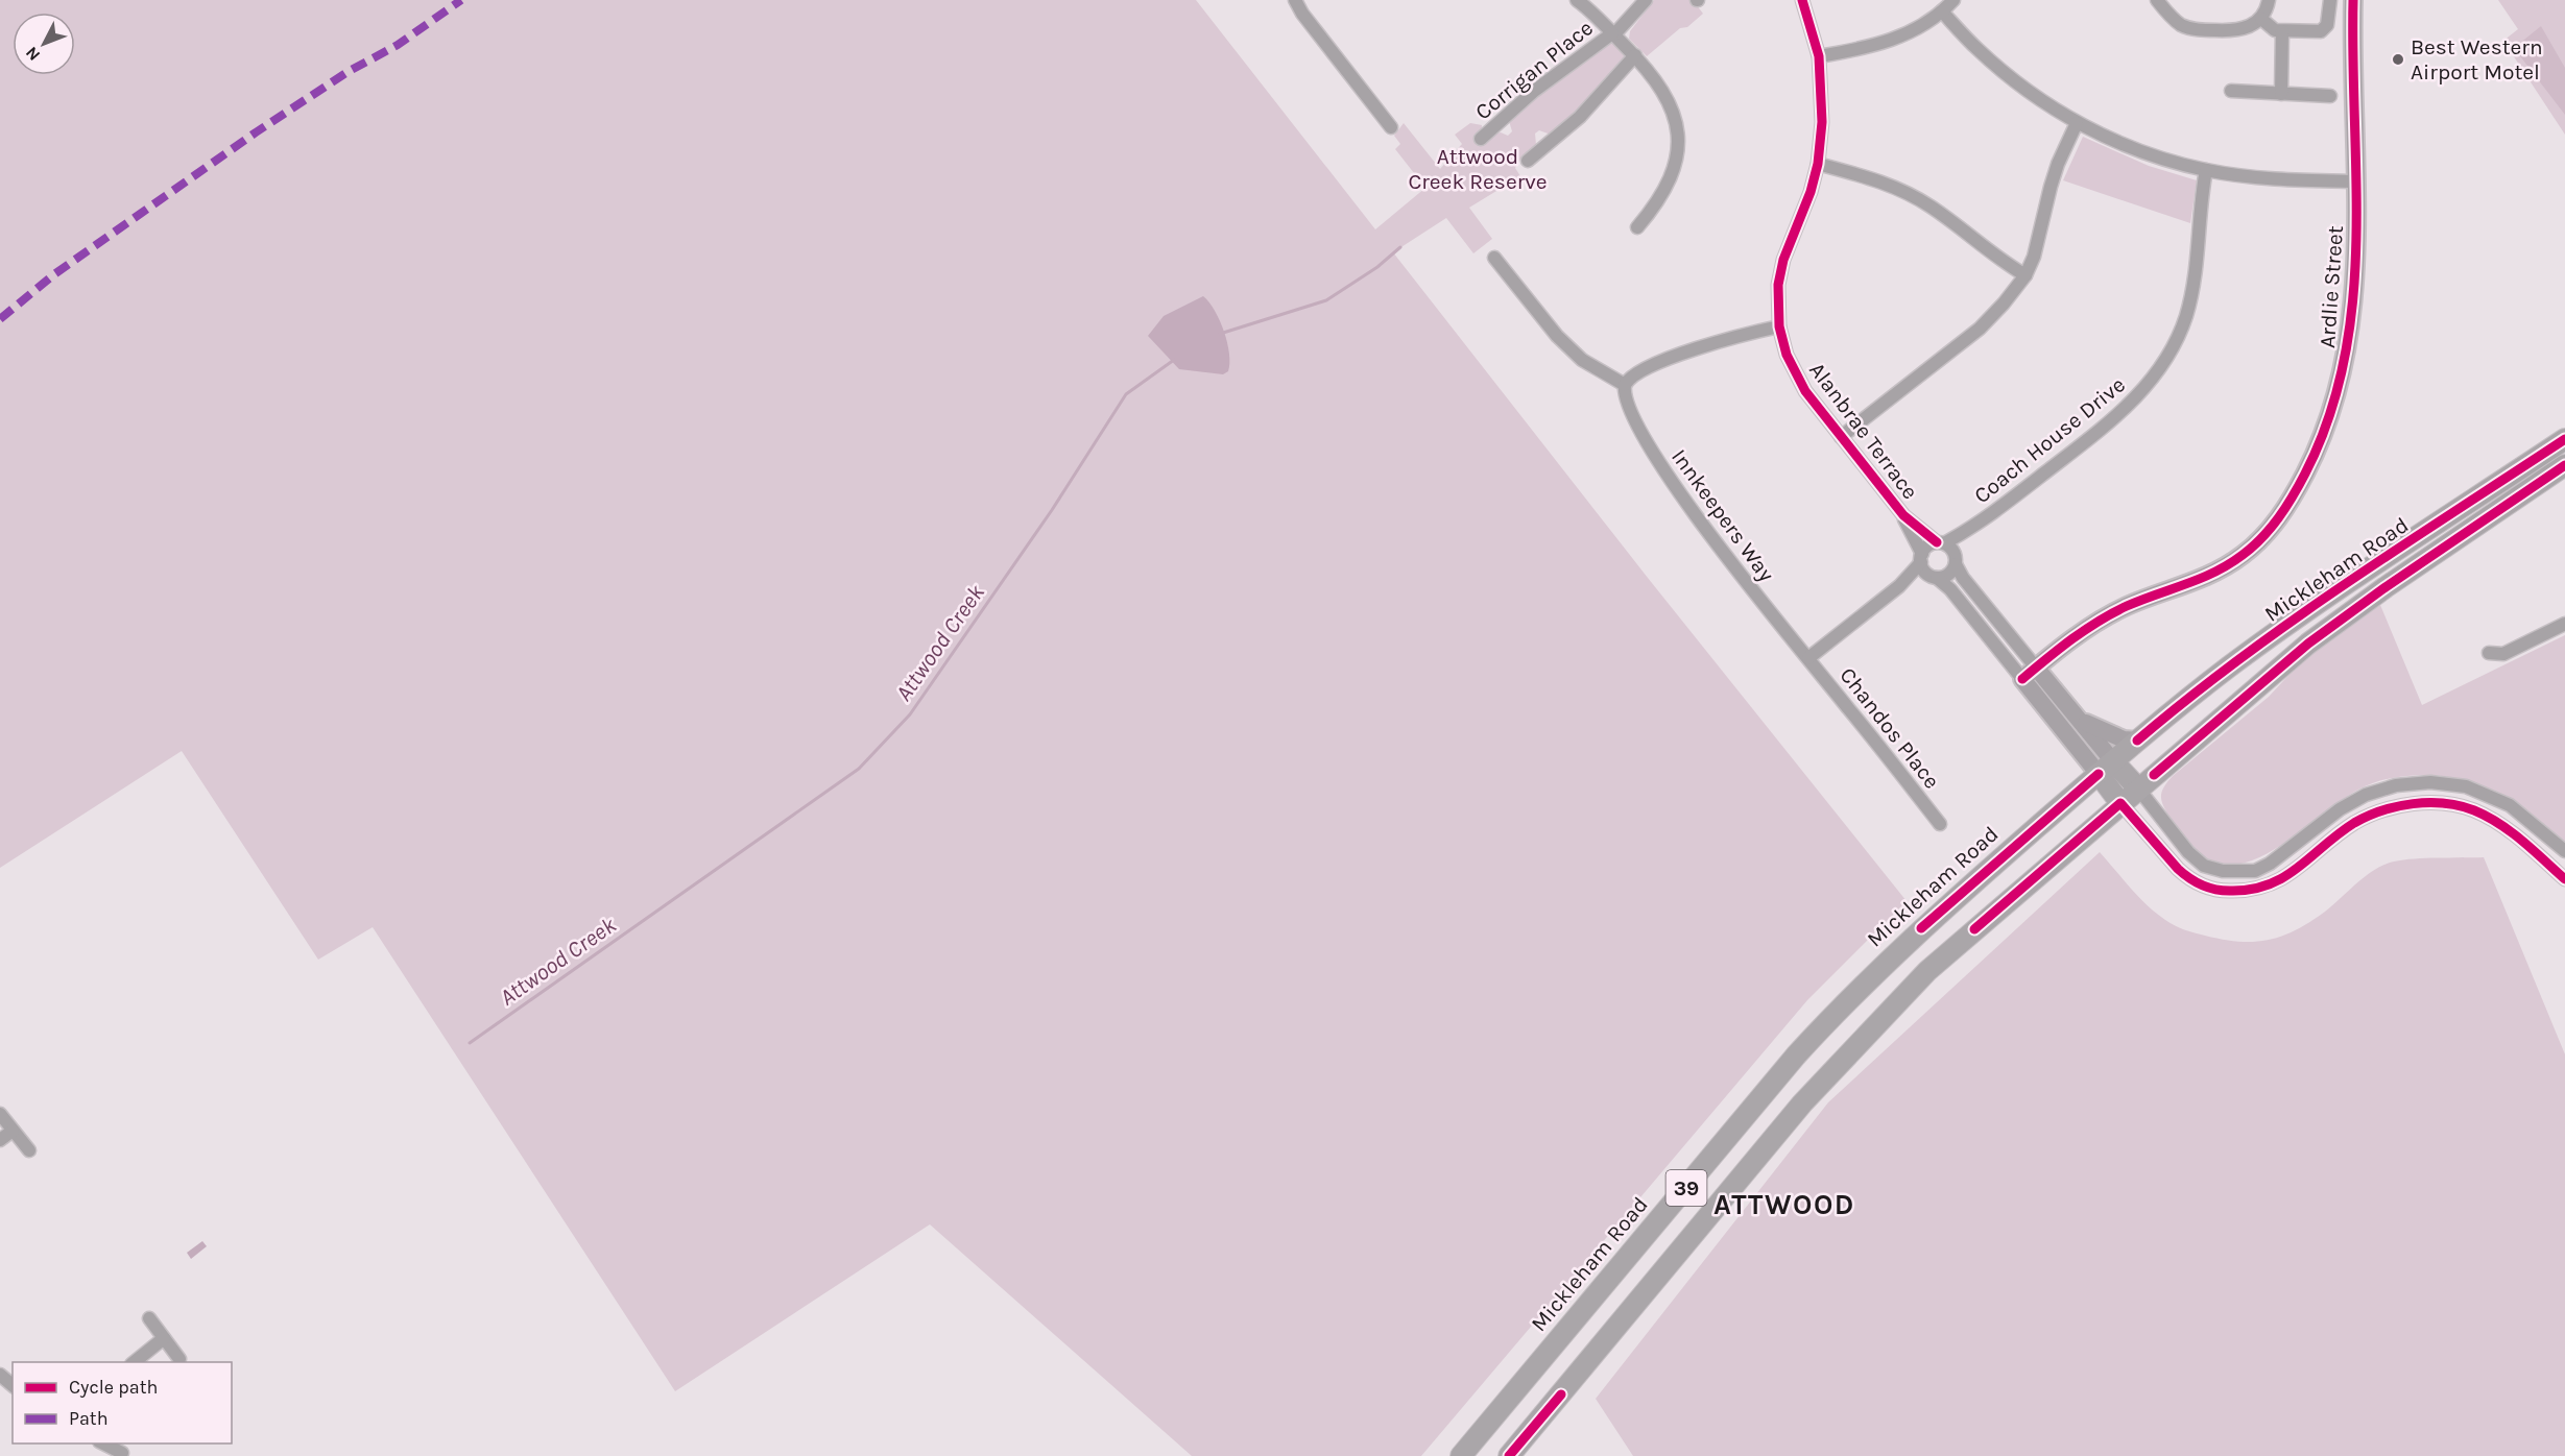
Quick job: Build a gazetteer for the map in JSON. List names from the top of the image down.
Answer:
{
  "streets": {
    "main road": ["Mickleham Road", "39"],
    "street": [
      "Corrigan Place",
      "Ardlie Street",
      "Alanbrae Terrace",
      "Coach House Drive",
      "Innkeepers Way",
      "Chandos Place"
    ]
  },
  "crossings": [
    ["Alanbrae Terrace", "Coach House Drive"],
    ["Innkeepers Way", "Chandos Place"]
  ],
  "districts": ["ATTWOOD"],
  "water": ["Attwood Creek"],
  "parks": ["Attwood Creek Reserve"],
  "places": ["Best Western Airport Motel"],
  "legend": ["Cycle path", "Path"],
  "north": "bottom left"
}
